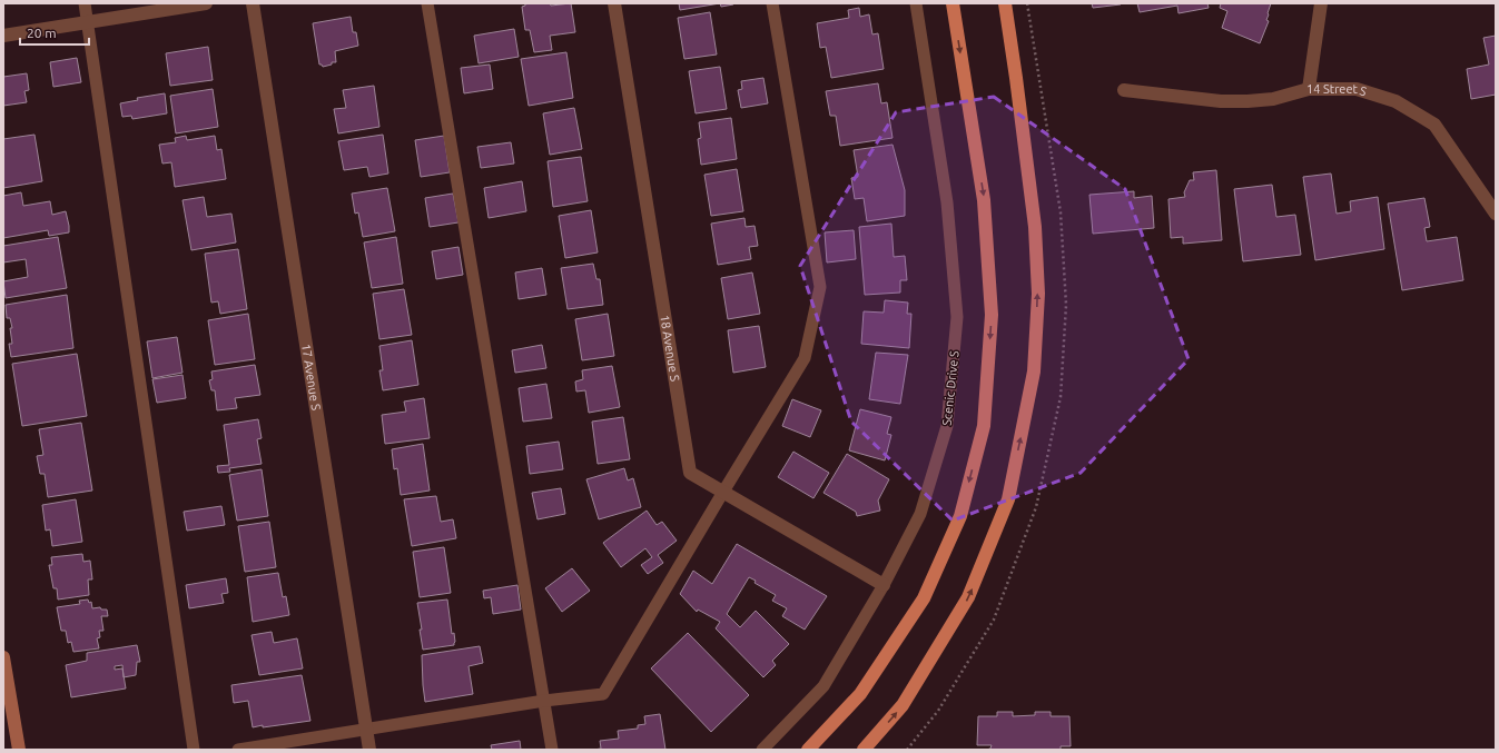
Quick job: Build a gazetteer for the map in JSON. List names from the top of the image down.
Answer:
{
  "streets": {
    "street": ["14 Street S", "18 Avenue S", "17 Avenue S"],
    "lane": ["Scenic Drive S"]
  },
  "crossings": [
    ["18 Avenue S", "Scenic Drive S"]
  ],
  "scale_bar": "20 m"
}
